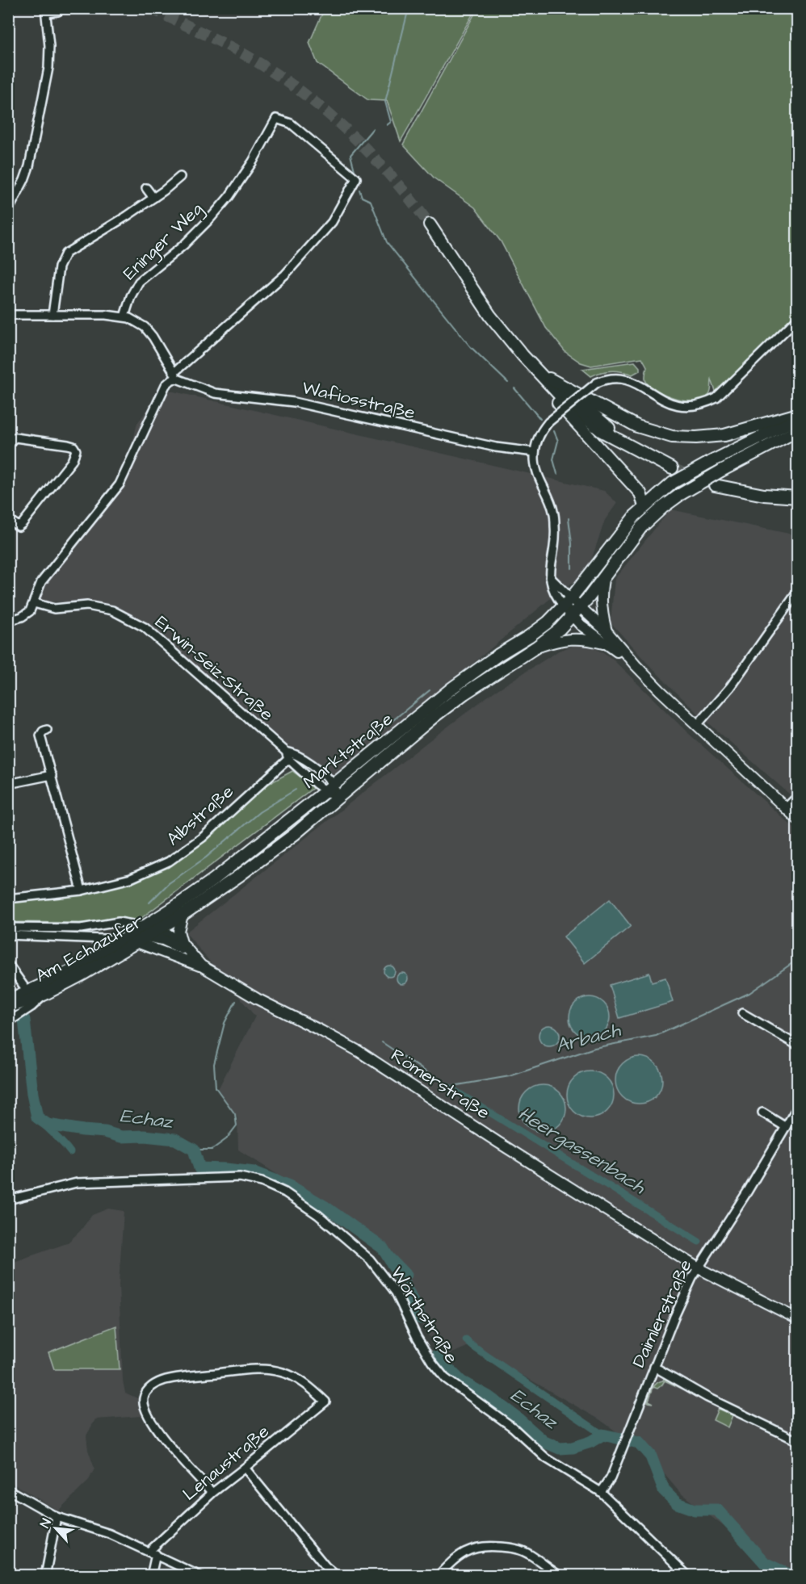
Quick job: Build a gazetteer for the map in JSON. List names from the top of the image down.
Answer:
{
  "streets": {
    "main road": ["Marktstraße", "Am Echazufer", "Römerstraße"],
    "street": [
      "Eninger Weg",
      "Wafiosstraße",
      "Erwin-Seiz-Straße",
      "Albstraße",
      "Daimlerstraße",
      "Wörthstraße",
      "Lenaustraße"
    ]
  },
  "crossings": [
    ["Eninger Weg", "Wafiosstraße"],
    ["Erwin-Seiz-Straße", "Marktstraße"],
    ["Erwin-Seiz-Straße", "Albstraße"],
    ["Marktstraße", "Am Echazufer"],
    ["Marktstraße", "Römerstraße"],
    ["Am Echazufer", "Römerstraße"],
    ["Römerstraße", "Daimlerstraße"],
    ["Daimlerstraße", "Wörthstraße"]
  ],
  "water": ["Arbach", "Echaz", "Heergassenbach"],
  "north": "top left"
}
